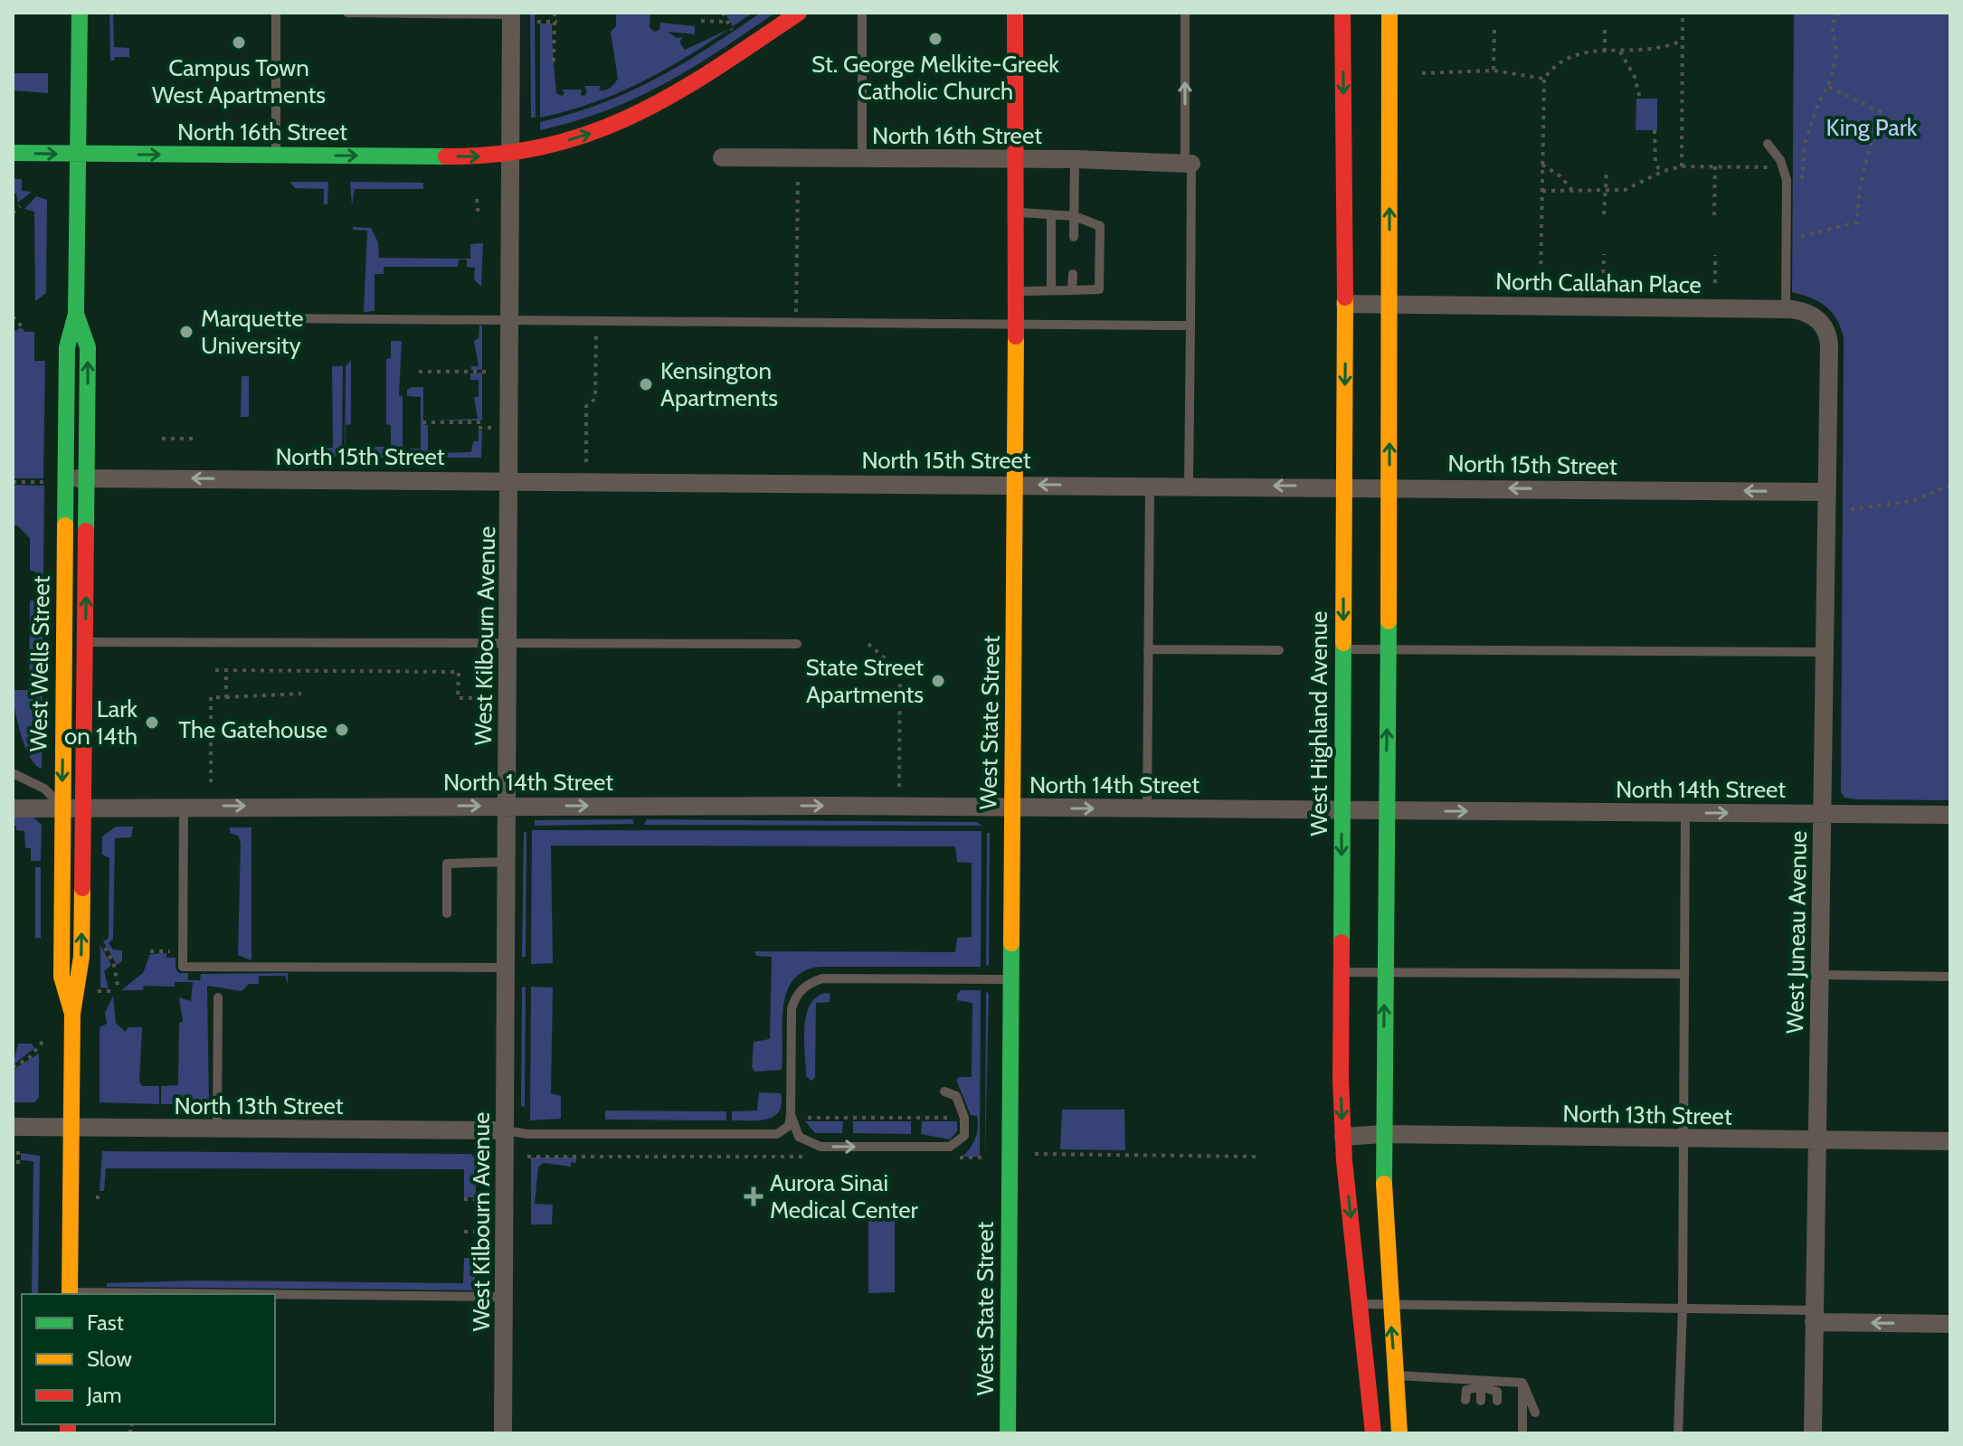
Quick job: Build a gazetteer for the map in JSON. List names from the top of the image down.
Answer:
{
  "streets": {
    "main road": [
      "North 16th Street",
      "West Wells Street",
      "West State Street",
      "West Highland Avenue"
    ],
    "street": [
      "North Callahan Place",
      "North 15th Street",
      "West Kilbourn Avenue",
      "North 14th Street",
      "West Juneau Avenue",
      "North 13th Street"
    ]
  },
  "crossings": [
    ["North 16th Street", "West Kilbourn Avenue"],
    ["North 16th Street", "West Wells Street"],
    ["North 16th Street", "West State Street"],
    ["North Callahan Place", "West Highland Avenue"],
    ["North Callahan Place", "West Juneau Avenue"],
    ["North 15th Street", "West Kilbourn Avenue"],
    ["North 15th Street", "West Wells Street"],
    ["North 15th Street", "West State Street"],
    ["North 15th Street", "West Highland Avenue"],
    ["North 15th Street", "West Juneau Avenue"],
    ["West Kilbourn Avenue", "North 14th Street"],
    ["West Kilbourn Avenue", "North 13th Street"],
    ["West Wells Street", "North 14th Street"],
    ["West Wells Street", "North 13th Street"],
    ["West State Street", "North 14th Street"],
    ["West Highland Avenue", "North 14th Street"],
    ["West Highland Avenue", "North 13th Street"],
    ["North 14th Street", "West Juneau Avenue"],
    ["West Juneau Avenue", "North 13th Street"]
  ],
  "one_way": ["North 16th Street", "North 15th Street", "North 14th Street"],
  "parks": ["King Park"],
  "places": {
    "other": [
      "St. George Melkite-Greek Catholic Church",
      "Campus Town West Apartments",
      "Marquette University",
      "Kensington Apartments",
      "State Street Apartments",
      "Lark on 14th",
      "The Gatehouse"
    ],
    "health": ["Aurora Sinai Medical Center"]
  },
  "legend": ["Fast", "Slow", "Jam"]
}
